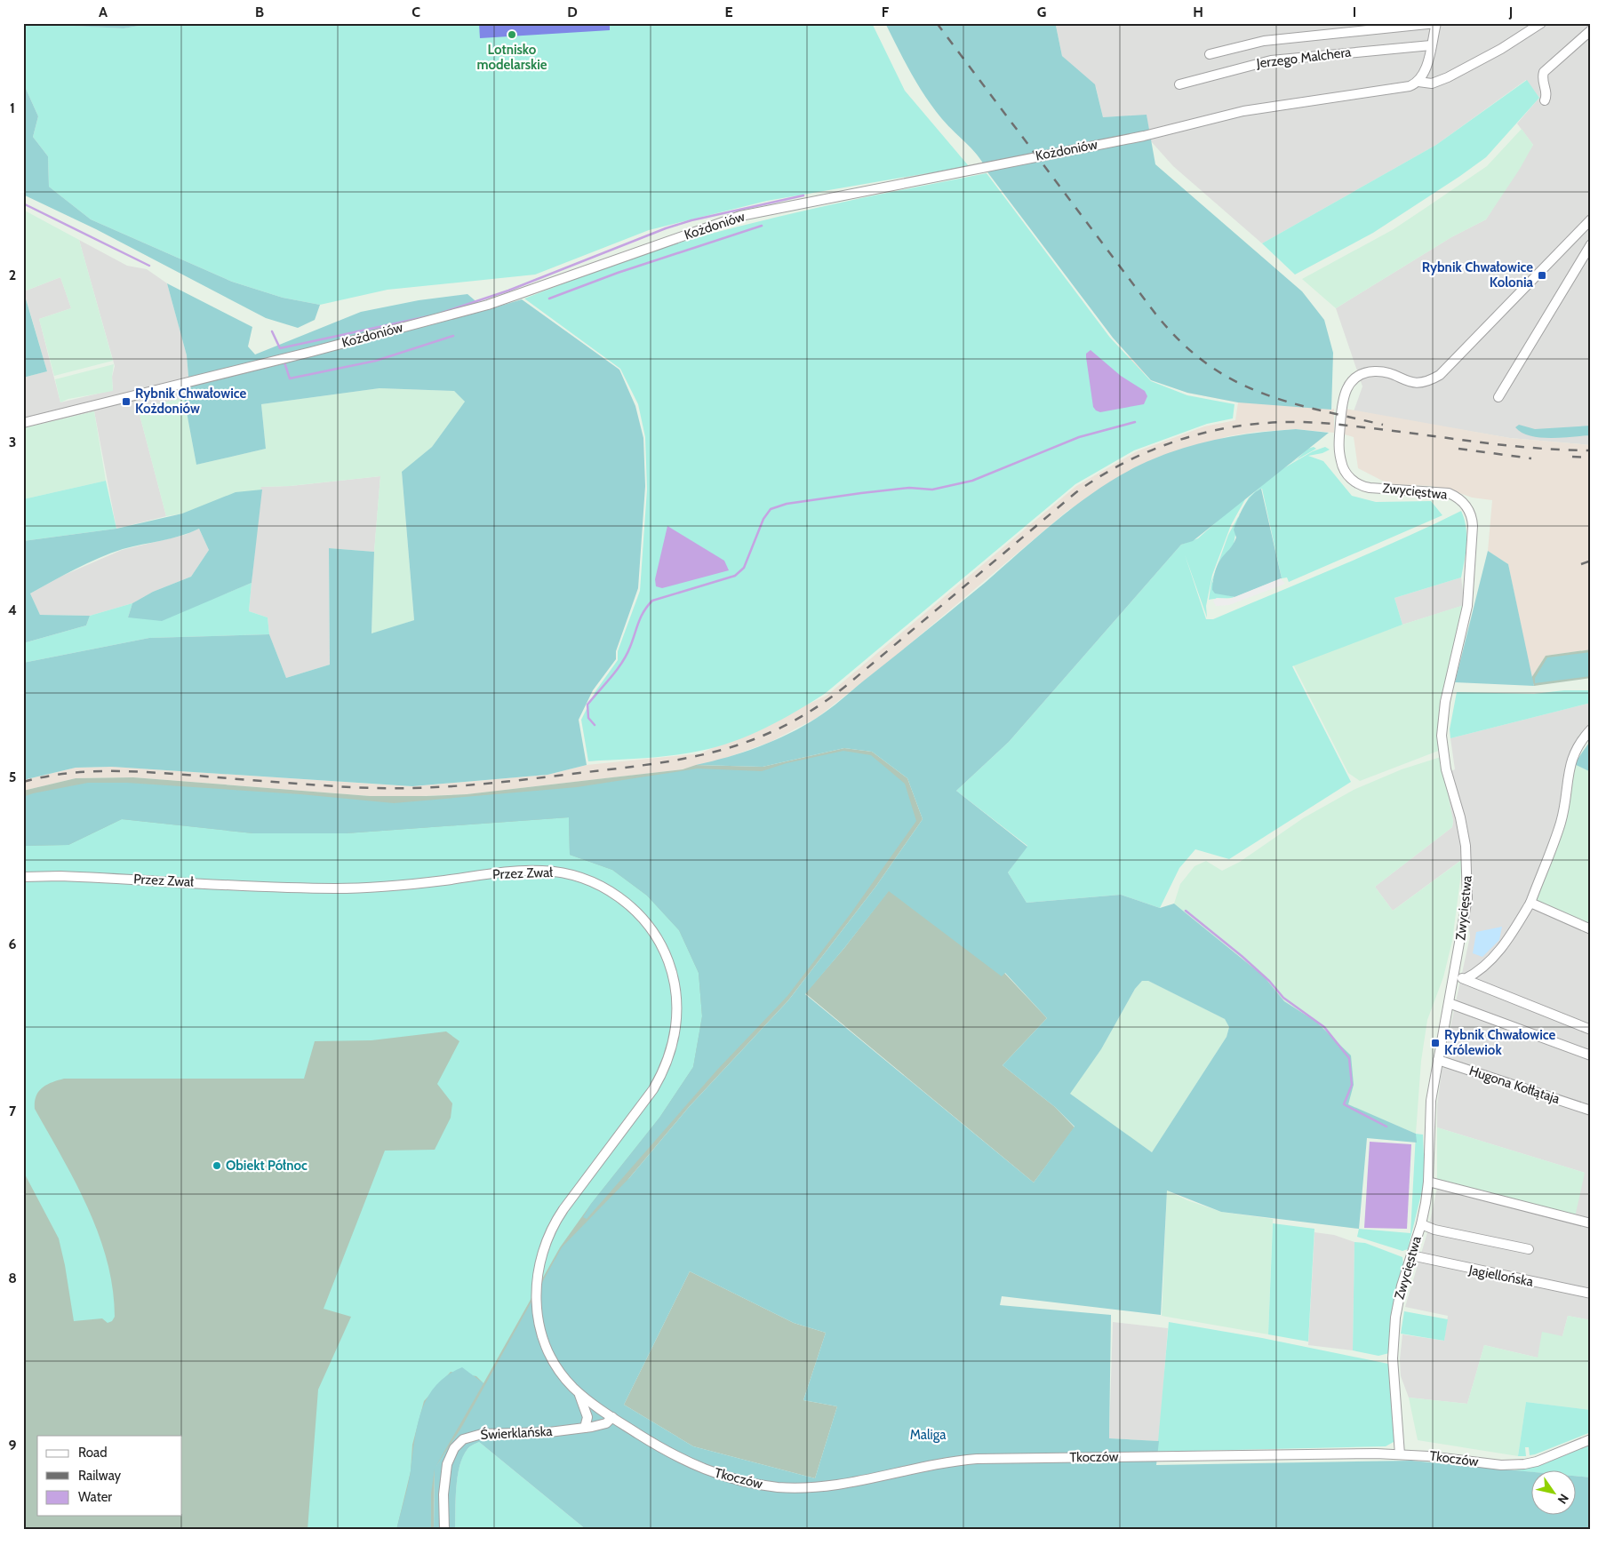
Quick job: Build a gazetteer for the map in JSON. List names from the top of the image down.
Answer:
{
  "streets": {
    "street": [
      "Jerzego Malchera",
      "Kożdoniów",
      "Zwycięstwa",
      "Przez Zwał",
      "Hugona Kołłątaja",
      "Jagiellońska",
      "Świerklańska",
      "Tkoczów"
    ]
  },
  "crossings": [
    ["Jerzego Malchera", "Kożdoniów"],
    ["Zwycięstwa", "Hugona Kołłątaja"],
    ["Zwycięstwa", "Jagiellońska"],
    ["Zwycięstwa", "Tkoczów"],
    ["Przez Zwał", "Świerklańska"],
    ["Przez Zwał", "Tkoczów"],
    ["Świerklańska", "Tkoczów"]
  ],
  "parks": ["Maliga"],
  "places": {
    "other": ["Lotnisko modelarskie", "Obiekt Północ"],
    "transit": ["Rybnik Chwałowice Kolonia", "Rybnik Chwałowice Kożdoniów", "Rybnik Chwałowice Królewiok"]
  },
  "legend": ["Road", "Railway", "Water"],
  "north": "bottom right",
  "grid": {
    "columns": [
      "A",
      "B",
      "C",
      "D",
      "E",
      "F",
      "G",
      "H",
      "I",
      "J"
    ],
    "rows": [
      "1",
      "2",
      "3",
      "4",
      "5",
      "6",
      "7",
      "8",
      "9"
    ]
  }
}
